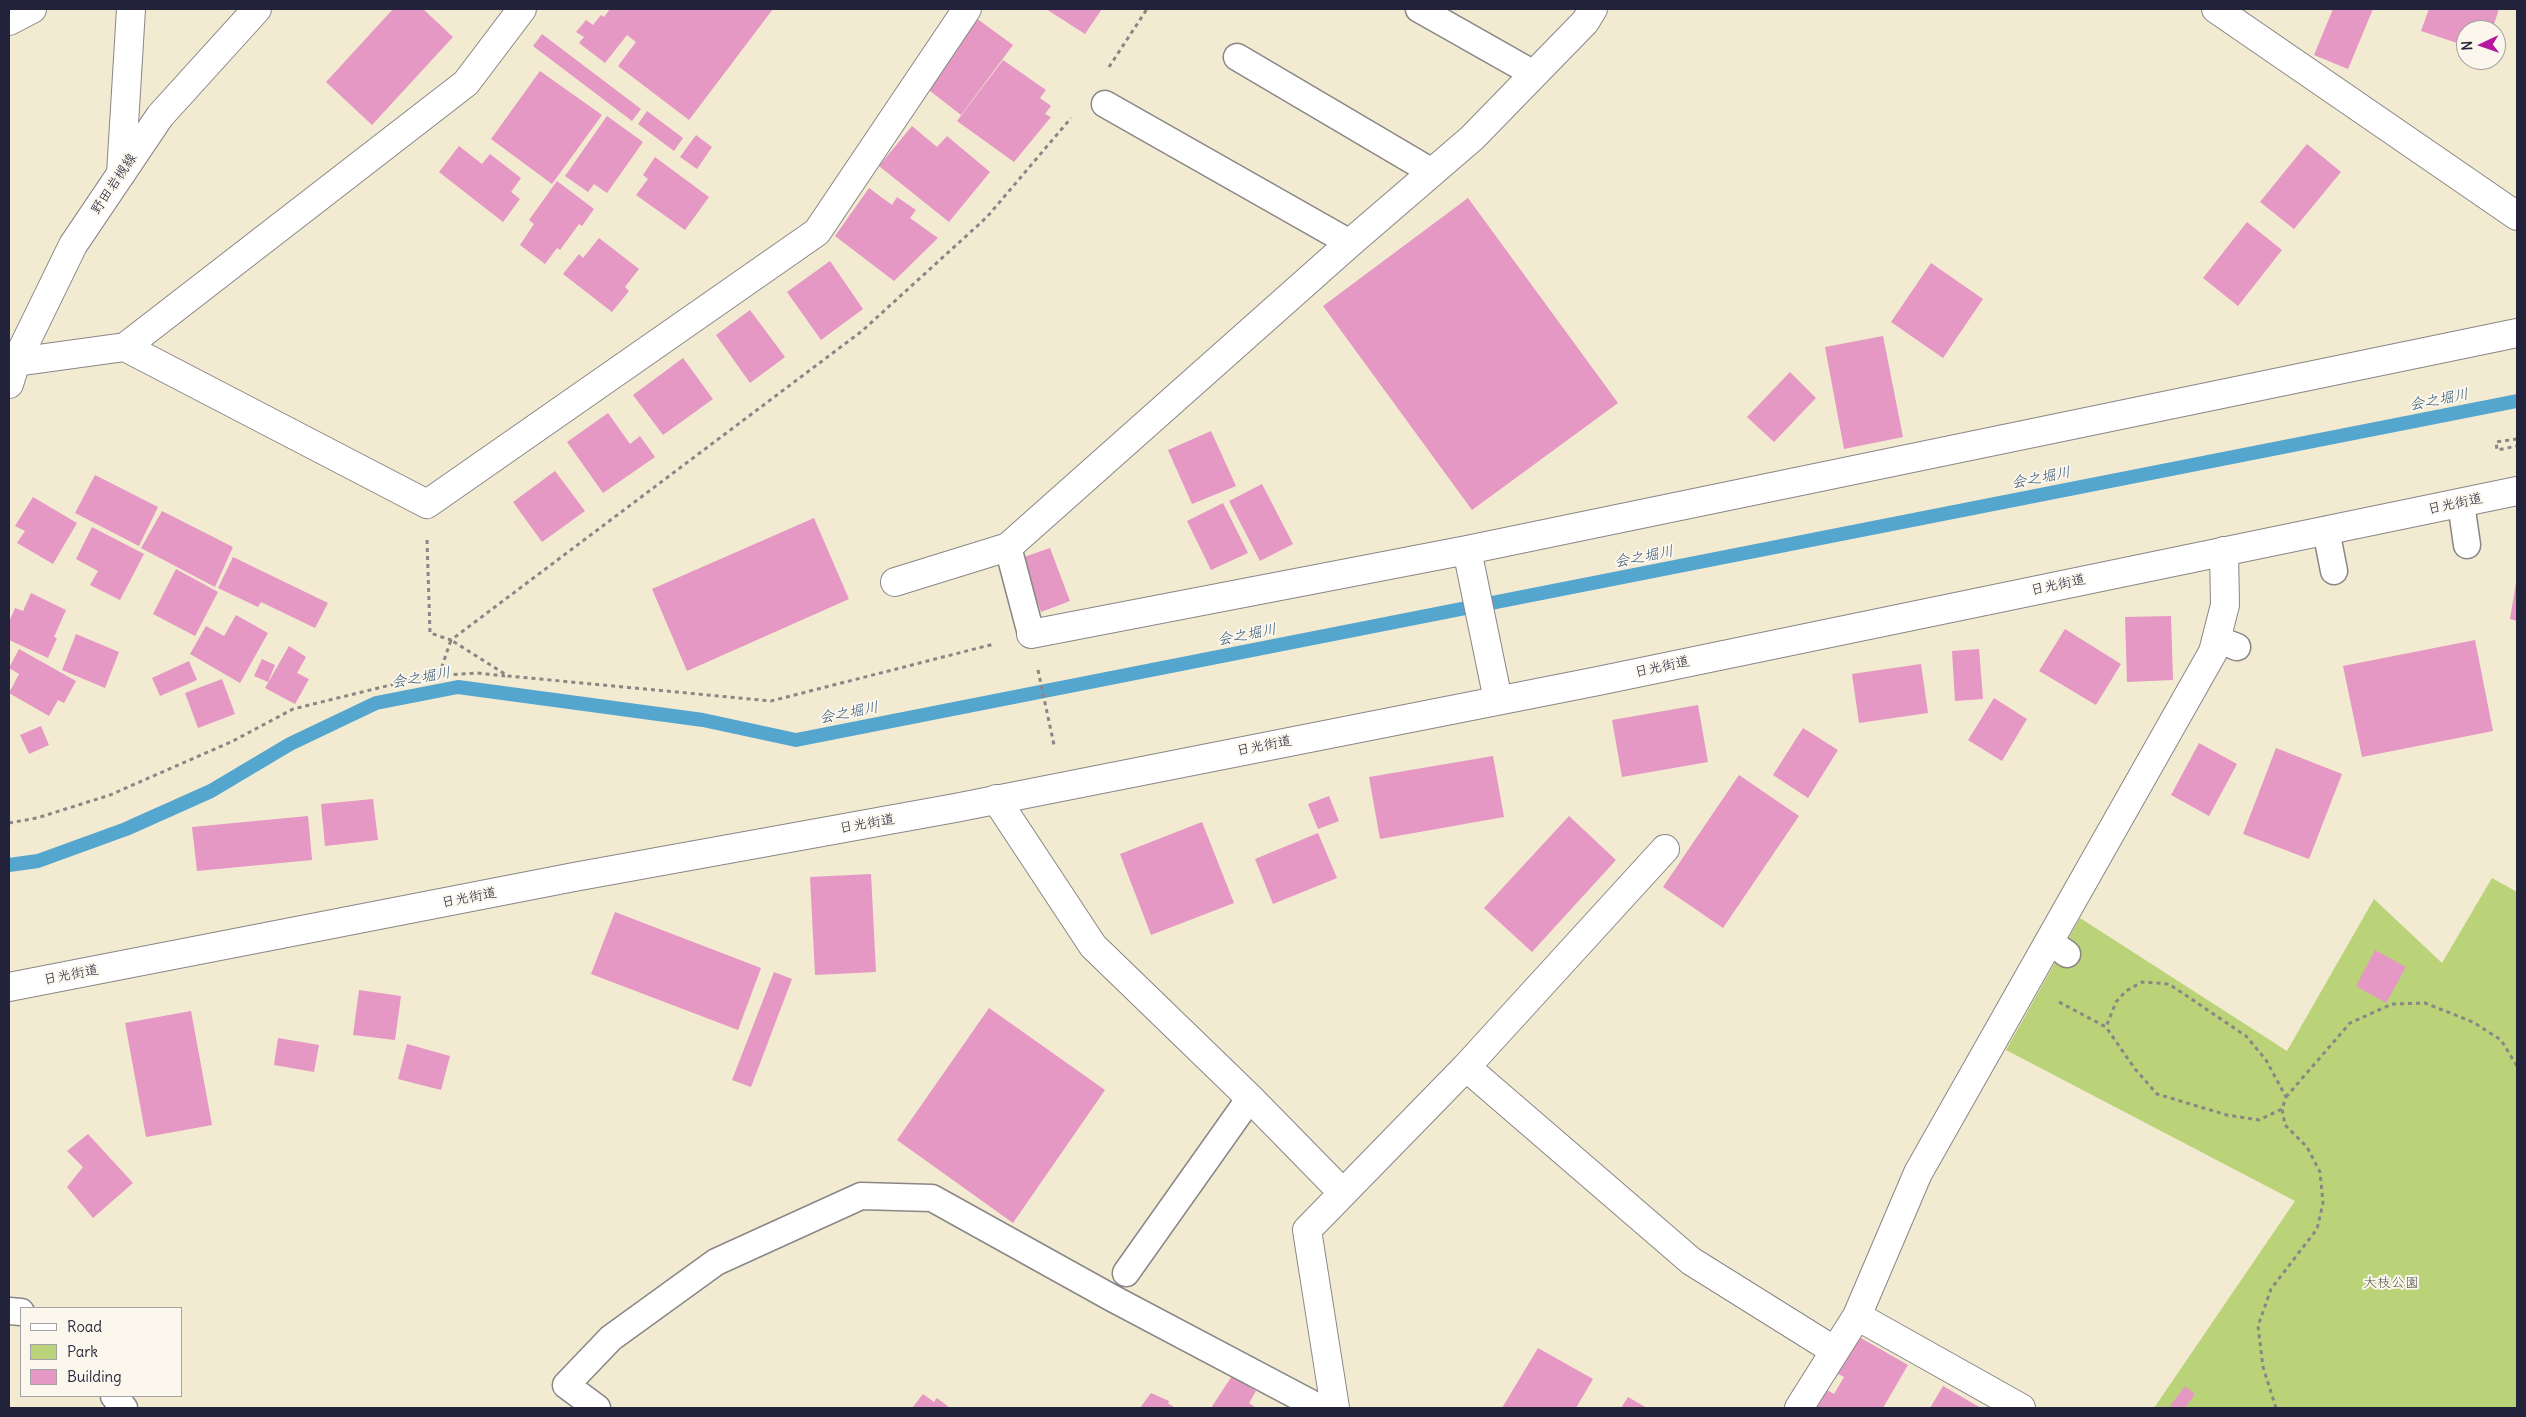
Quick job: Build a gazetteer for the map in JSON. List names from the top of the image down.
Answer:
{
  "streets": {
    "main road": ["野田岩槻線", "日光街道"]
  },
  "water": ["会之堀川"],
  "parks": ["大枝公園"],
  "legend": ["Road", "Park", "Building"],
  "north": "left"
}
